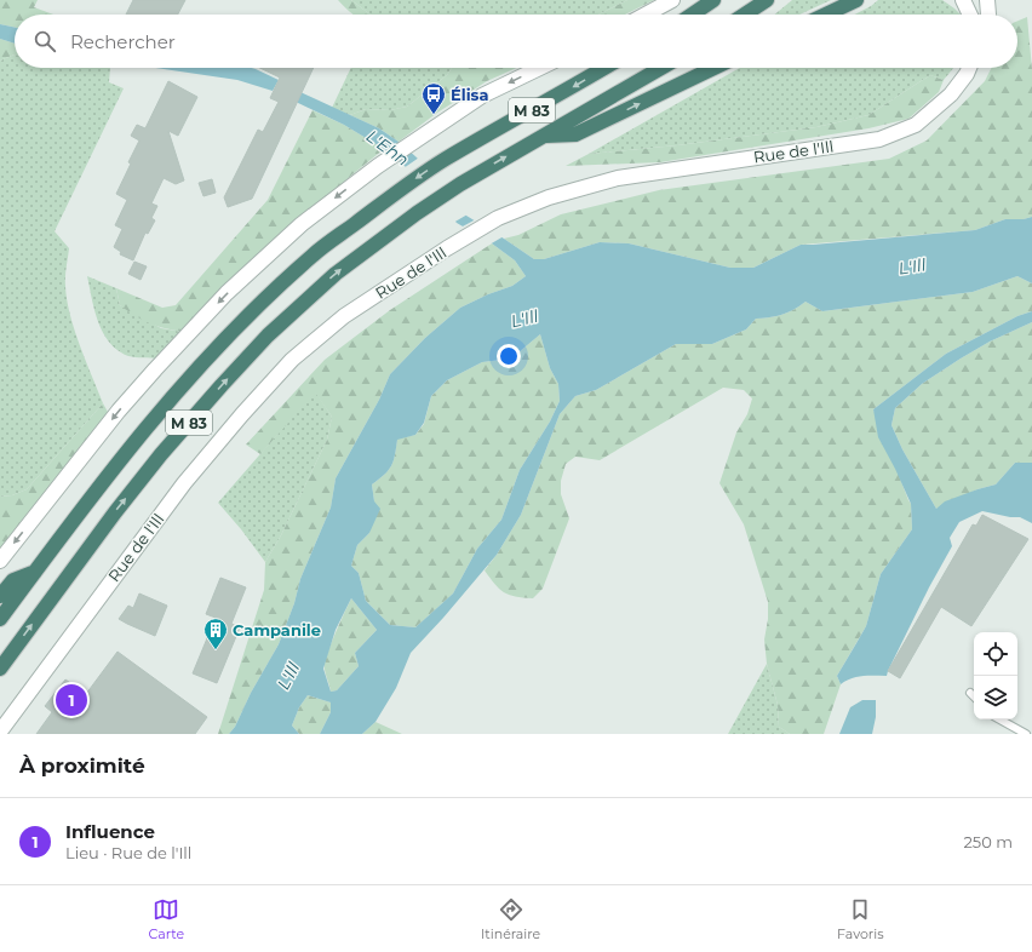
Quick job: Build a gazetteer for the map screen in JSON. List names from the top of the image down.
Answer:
{
  "streets": {
    "highway": ["M 83"],
    "street": ["Rue de l'Ill"]
  },
  "water": ["L'Ehn", "L'Ill"],
  "places": {
    "bus stop": ["Élisa"],
    "building": ["Campanile"]
  },
  "page": {
    "search": "Rechercher",
    "pins": "1",
    "heading": "À proximité",
    "list": [
      {
        "mark": "1",
        "name": "Influence",
        "note": "Lieu · Rue de l'Ill",
        "value": "250 m"
      }
    ],
    "nav": ["Carte", "Itinéraire", "Favoris"]
  }
}
